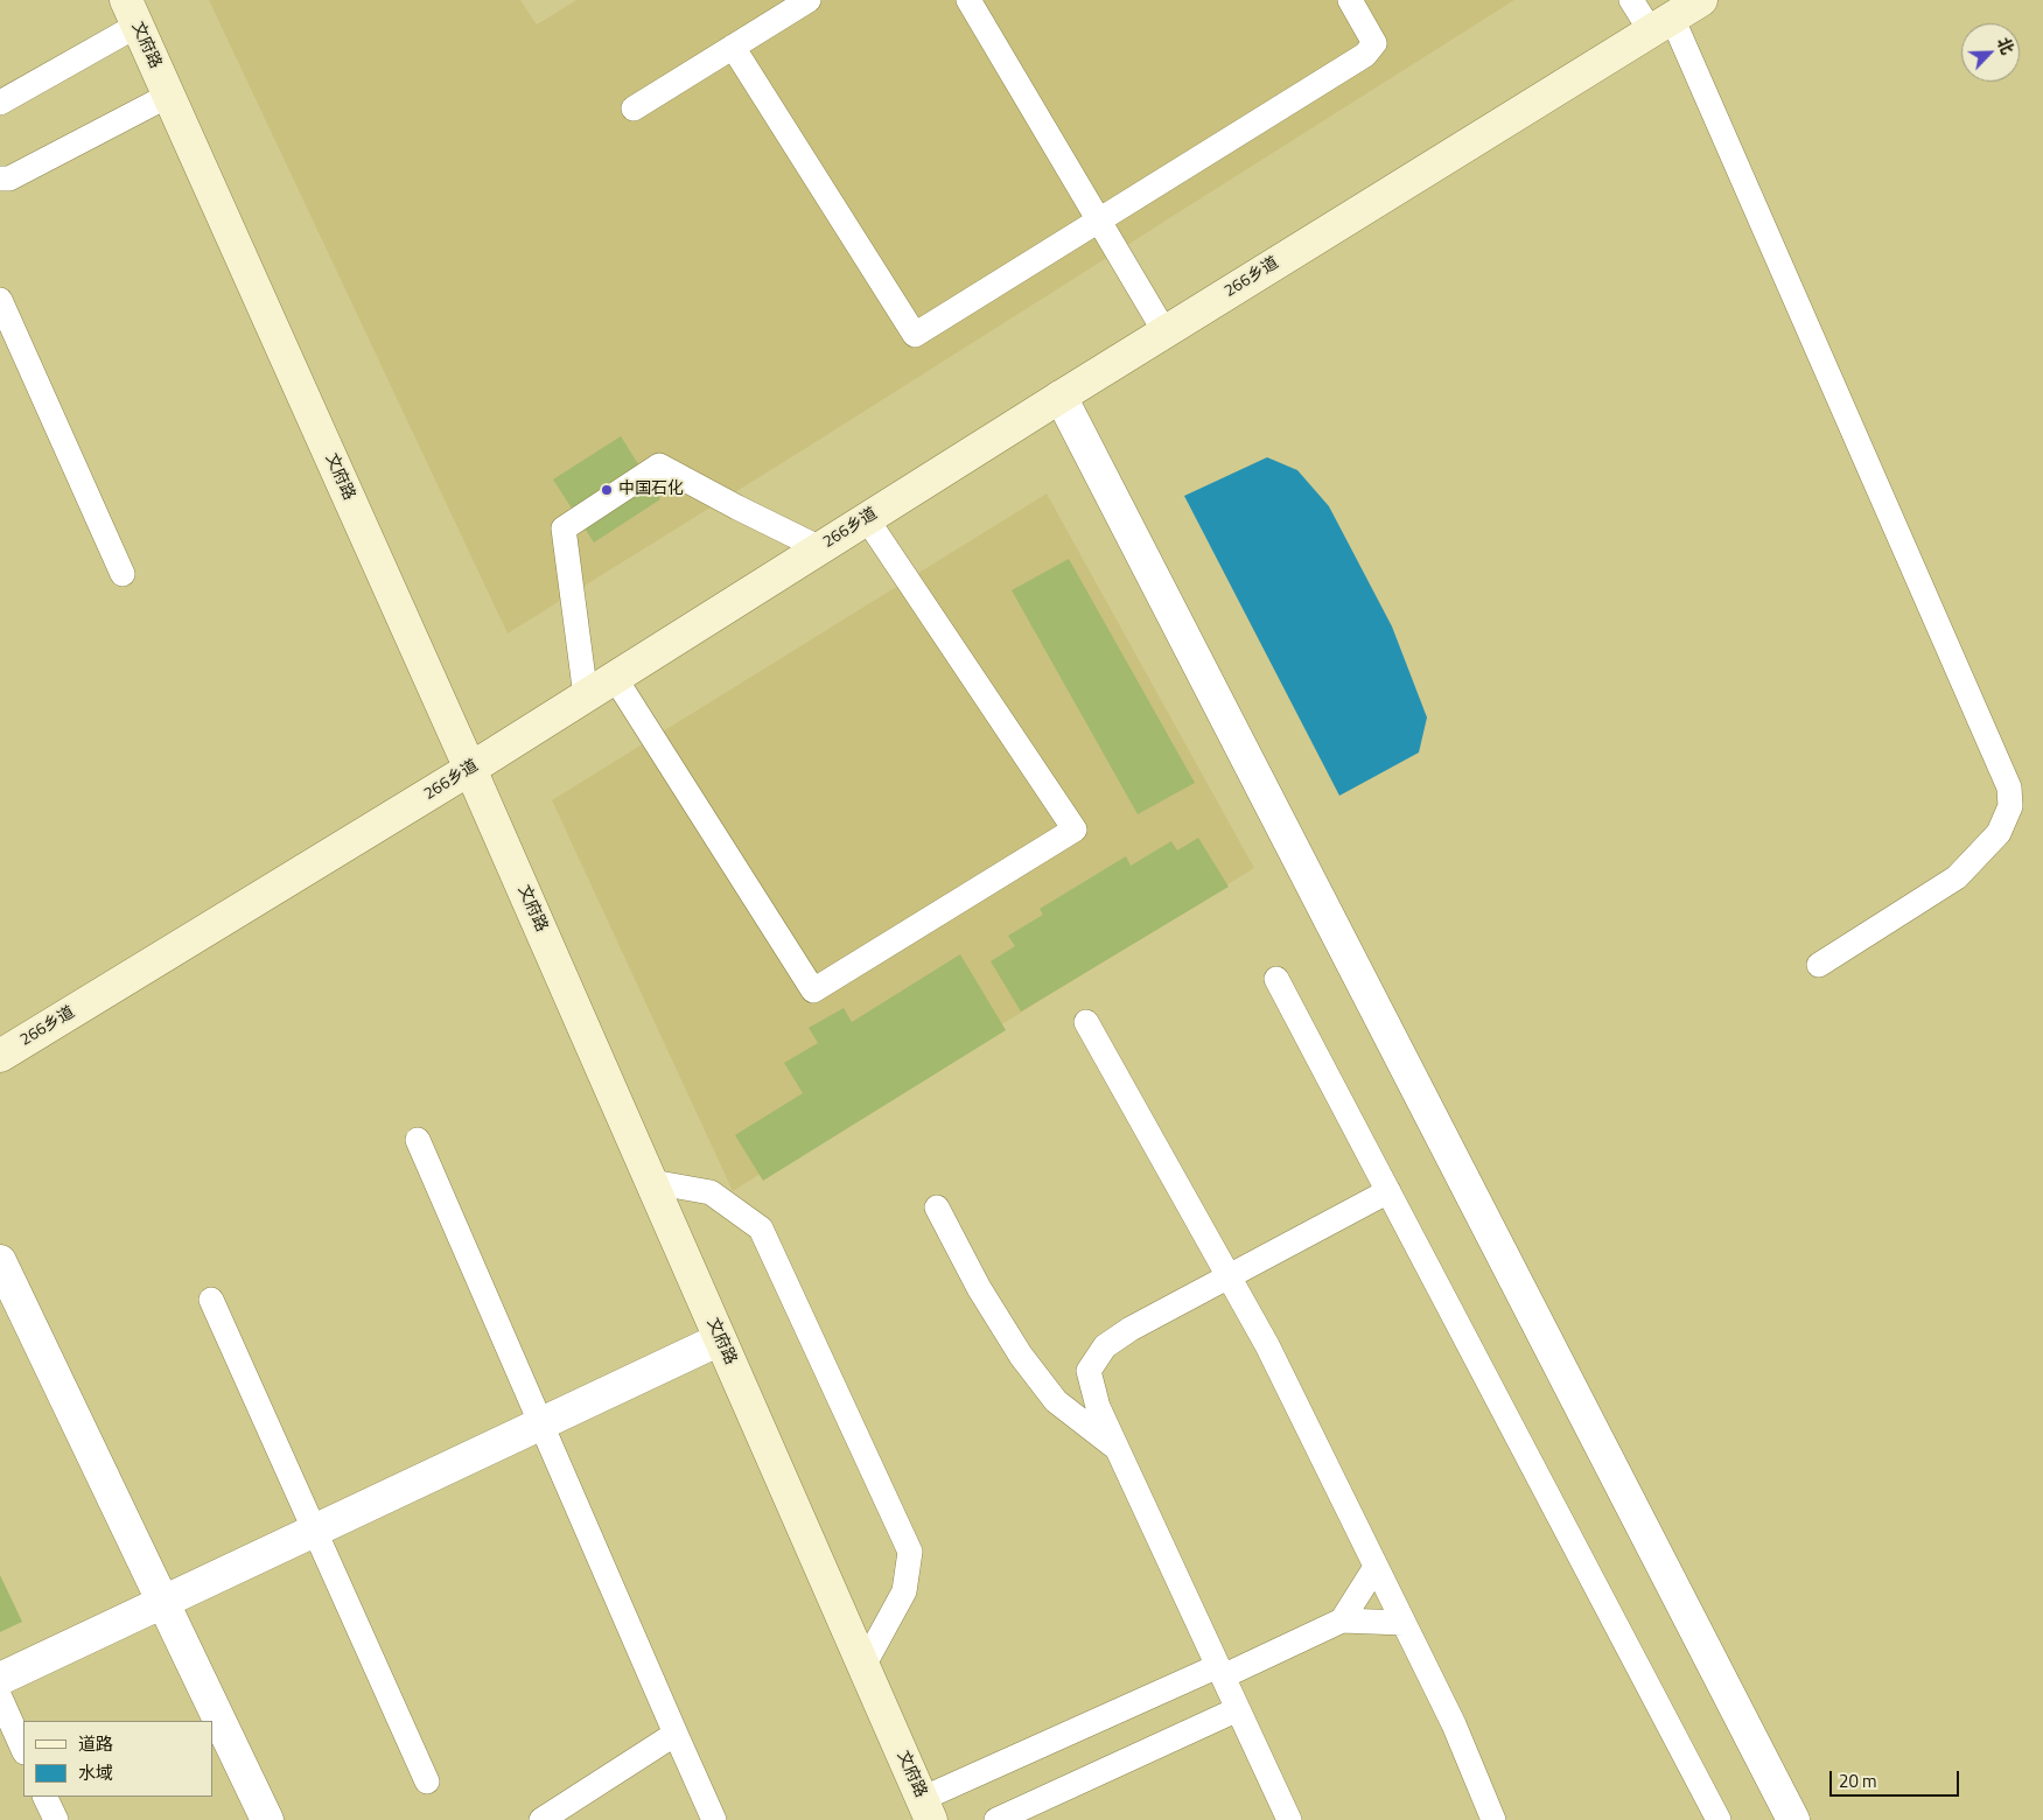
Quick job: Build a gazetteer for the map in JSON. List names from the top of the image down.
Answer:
{
  "streets": {
    "main road": ["文府路", "266乡道"]
  },
  "crossings": [
    ["文府路", "266乡道"]
  ],
  "places": ["中国石化"],
  "legend": ["道路", "水域"],
  "scale_bar": "20 m",
  "north": "top right"
}
